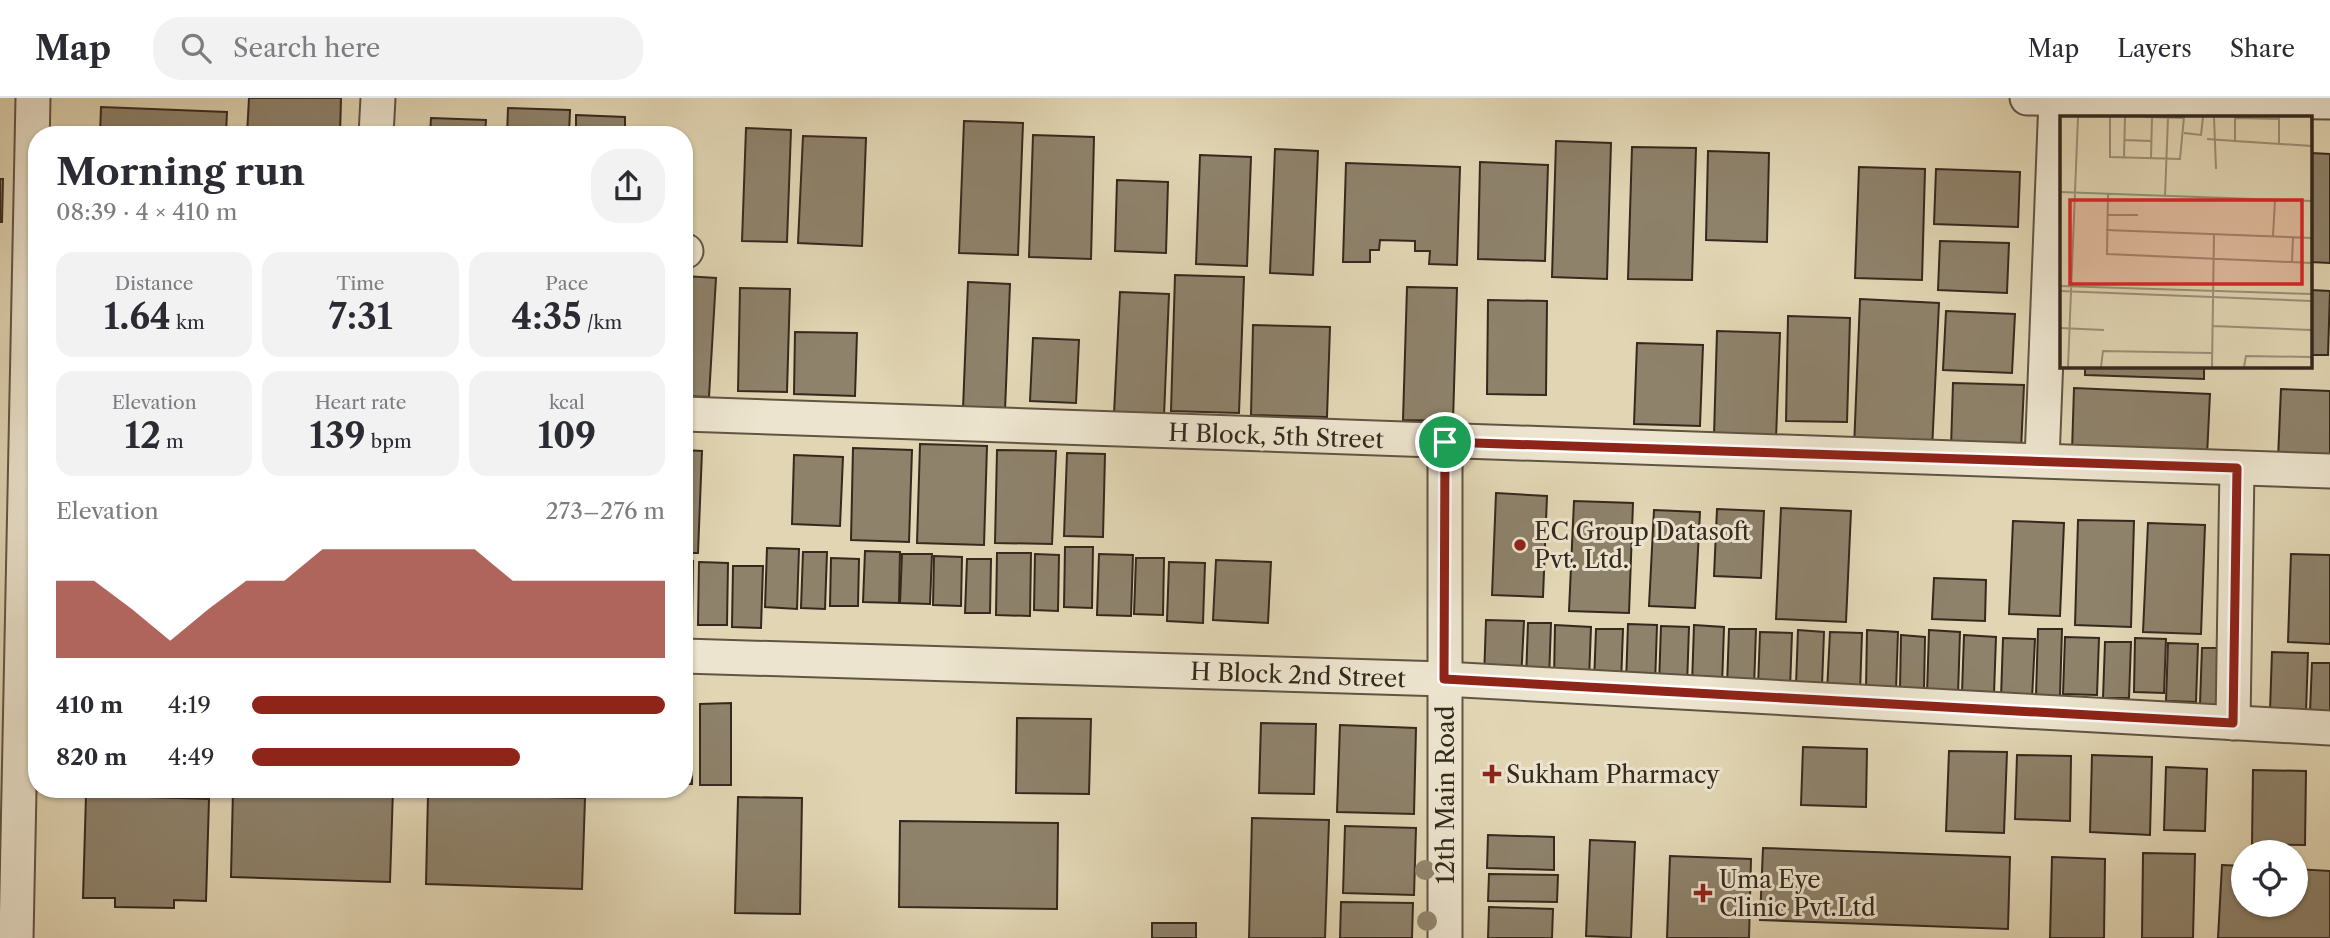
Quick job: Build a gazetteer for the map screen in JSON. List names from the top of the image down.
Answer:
{
  "streets": {
    "street": ["H Block, 5th Street", "H Block 2nd Street", "12th Main Road"]
  },
  "crossings": [
    ["H Block, 5th Street", "12th Main Road"],
    ["H Block 2nd Street", "12th Main Road"]
  ],
  "places": {
    "other": ["EC Group Datasoft Pvt. Ltd."],
    "health": ["Sukham Pharmacy", "Uma Eye Clinic Pvt.Ltd"]
  },
  "page": {
    "header": "Map",
    "search": "Search here",
    "nav": ["Map", "Layers", "Share"],
    "heading": ["Morning run", "08:39 · 4 × 410 m"],
    "stats": [
      ["Distance", "1.64 km"],
      ["Time", "7:31"],
      ["Pace", "4:35 /km"],
      ["Elevation", "12 m"],
      ["Heart rate", "139 bpm"],
      ["kcal", "109"]
    ],
    "chart": ["Elevation", "273–276 m"],
    "list": [
      {
        "name": "410 m",
        "note": "4:19"
      },
      {
        "name": "820 m",
        "note": "4:49"
      }
    ]
  }
}
